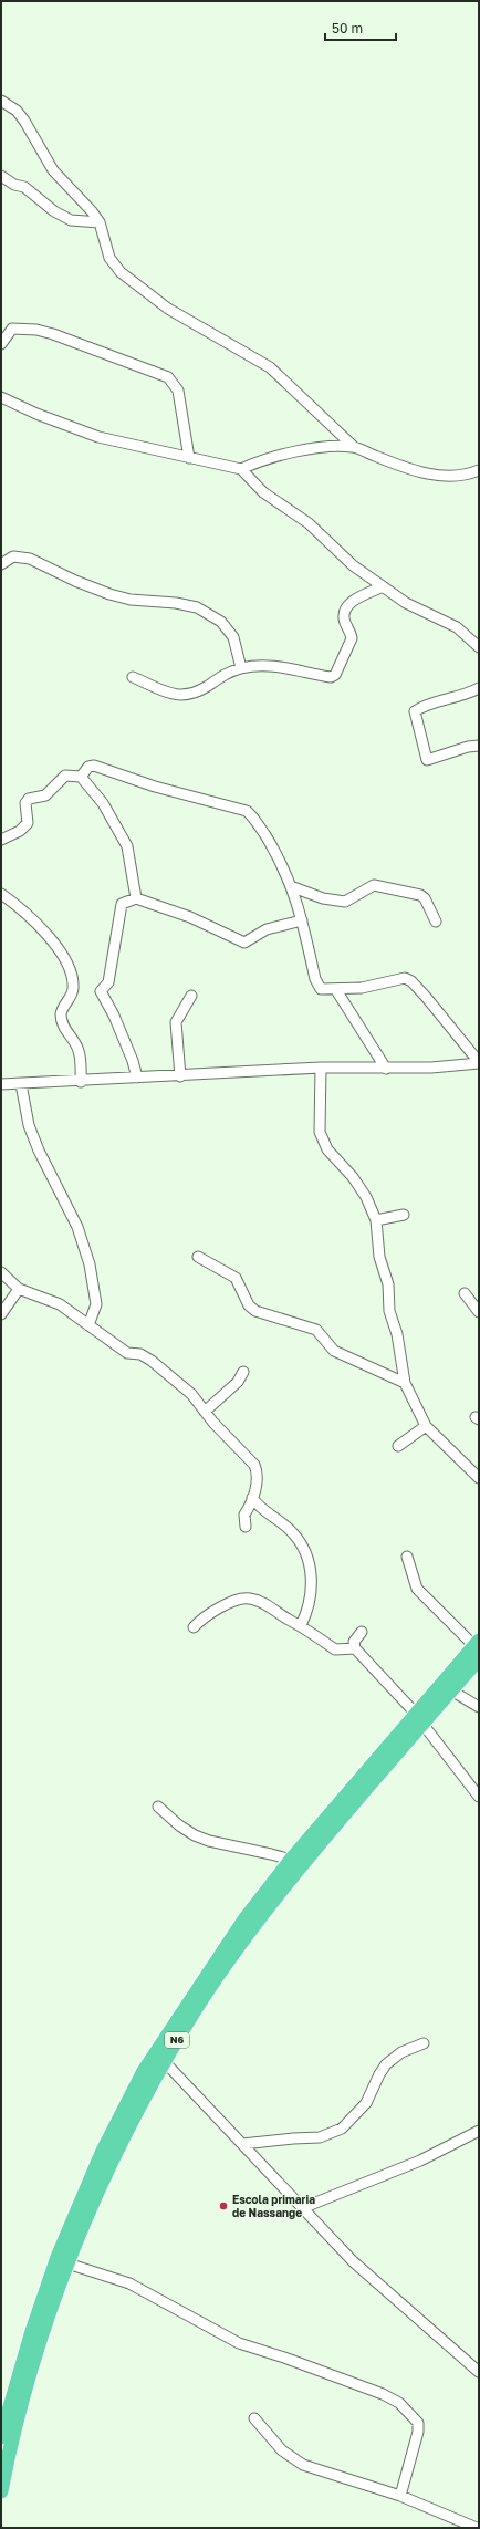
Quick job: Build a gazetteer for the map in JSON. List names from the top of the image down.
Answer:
{
  "streets": {
    "highway": ["N6"]
  },
  "places": ["Escola primaria de Nassange"],
  "scale_bar": "50 m"
}
